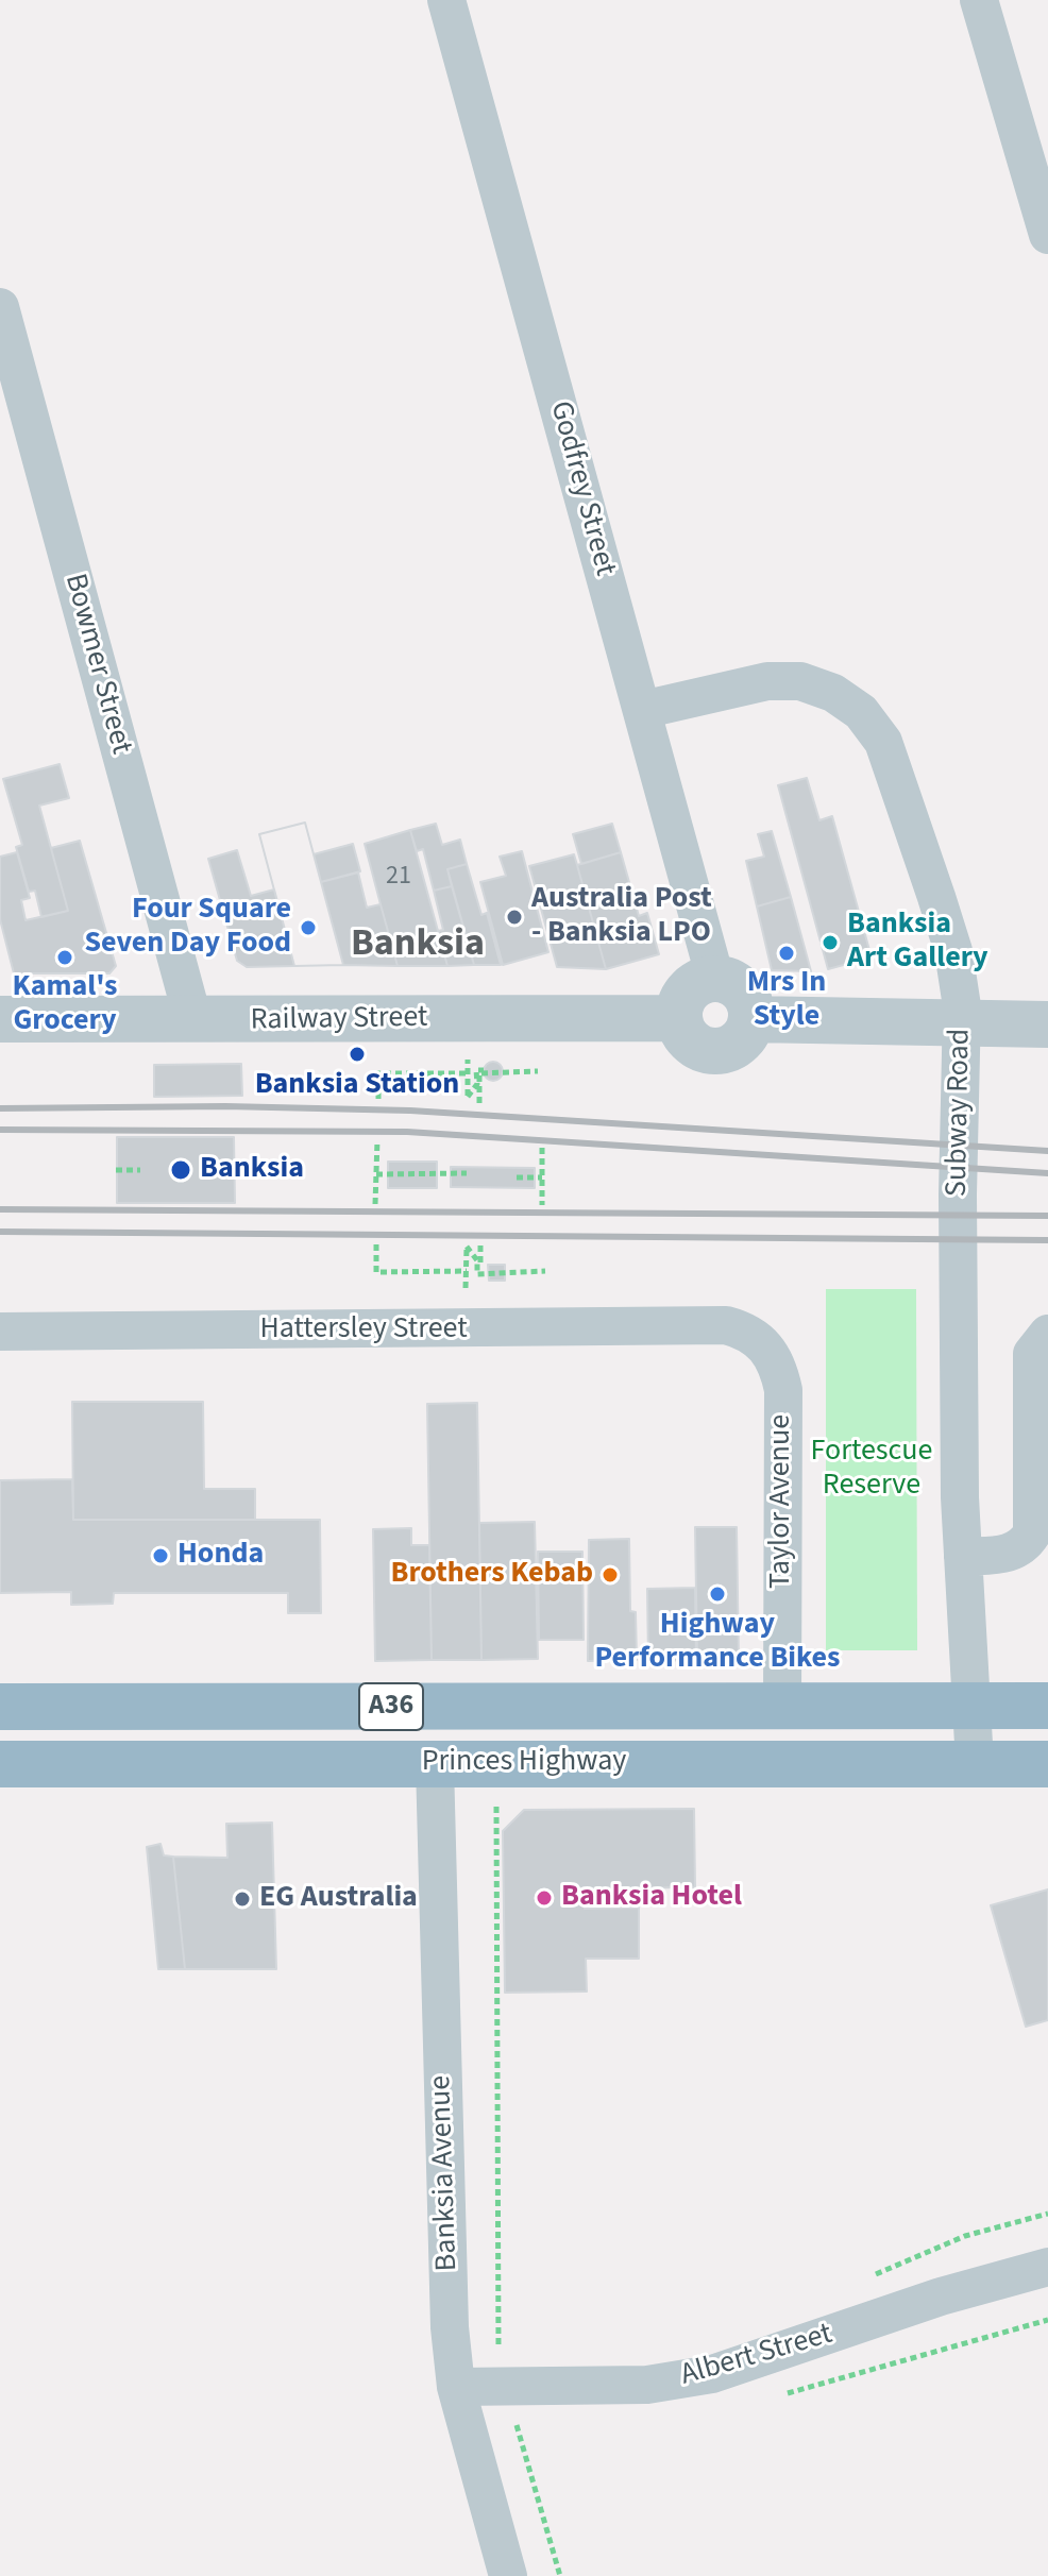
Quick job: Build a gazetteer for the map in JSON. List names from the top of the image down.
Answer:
{
  "streets": {
    "highway": ["A36", "Princes Highway"],
    "street": [
      "Godfrey Street",
      "Bowmer Street",
      "Railway Street",
      "Subway Road",
      "Hattersley Street",
      "Taylor Avenue",
      "Banksia Avenue",
      "Albert Street"
    ]
  },
  "crossings": [
    ["Godfrey Street", "Railway Street"],
    ["Godfrey Street", "Subway Road"],
    ["Bowmer Street", "Railway Street"],
    ["Subway Road", "Princes Highway"],
    ["Hattersley Street", "Taylor Avenue"],
    ["Taylor Avenue", "Princes Highway"],
    ["Princes Highway", "Banksia Avenue"],
    ["Banksia Avenue", "Albert Street"]
  ],
  "districts": ["Banksia"],
  "parks": ["Fortescue Reserve"],
  "places": [
    "Australia Post - Banksia LPO",
    "Four Square Seven Day Food",
    "Banksia Art Gallery",
    "Mrs In Style",
    "Kamal's Grocery",
    "Banksia Station",
    "Banksia",
    "Honda",
    "Brothers Kebab",
    "Highway Performance Bikes",
    "Banksia Hotel",
    "EG Australia"
  ],
  "house_numbers": ["21"]
}
